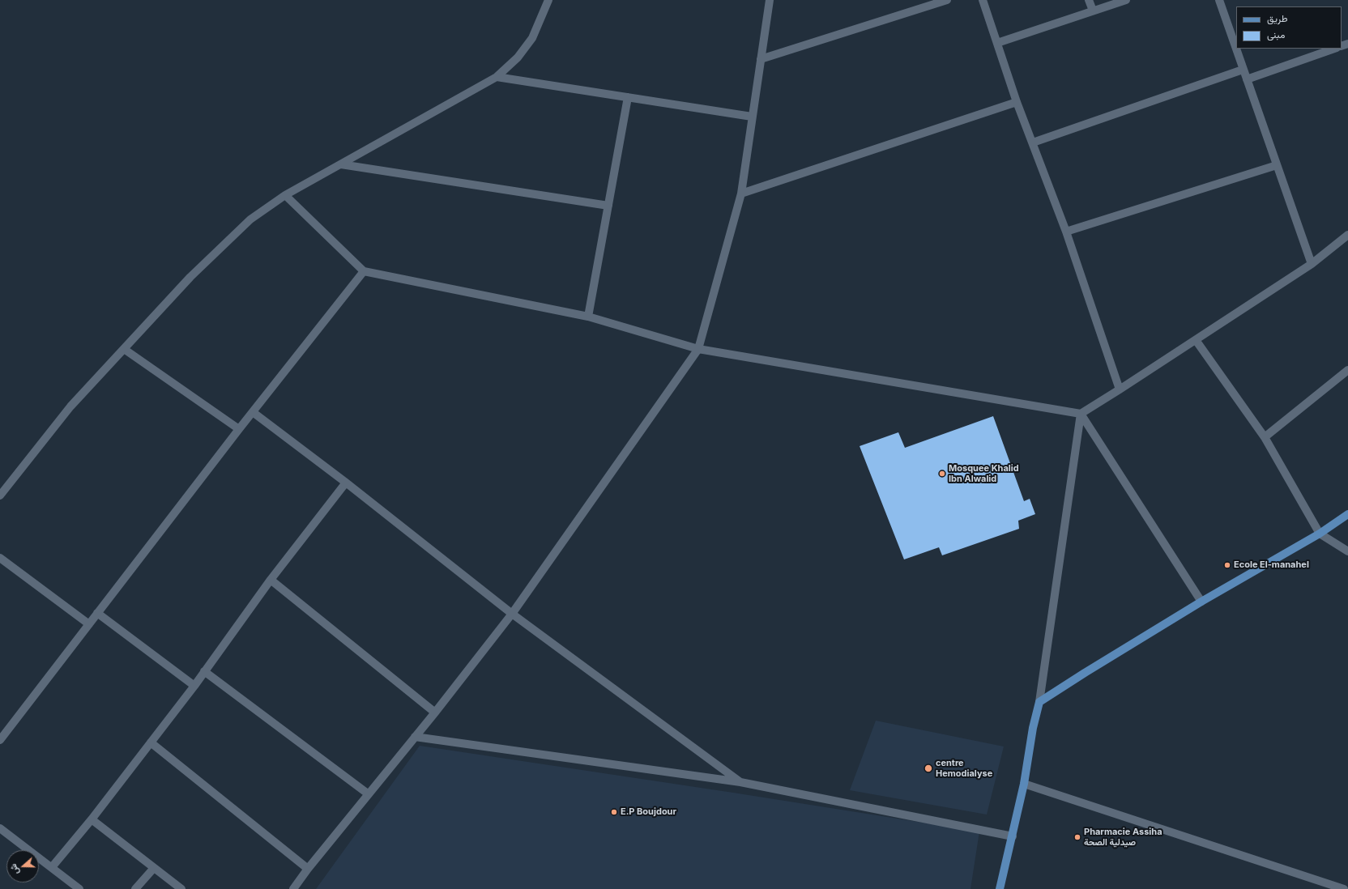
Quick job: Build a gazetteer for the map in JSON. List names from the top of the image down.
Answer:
{
  "places": [
    "Mosquee Khalid Ibn Alwalid",
    "Ecole El-manahel",
    "centre Hemodialyse",
    "E.P Boujdour",
    "Pharmacie Assiha صيدلية الصحة"
  ],
  "legend": ["طريق", "مبنى"],
  "north": "left"
}
